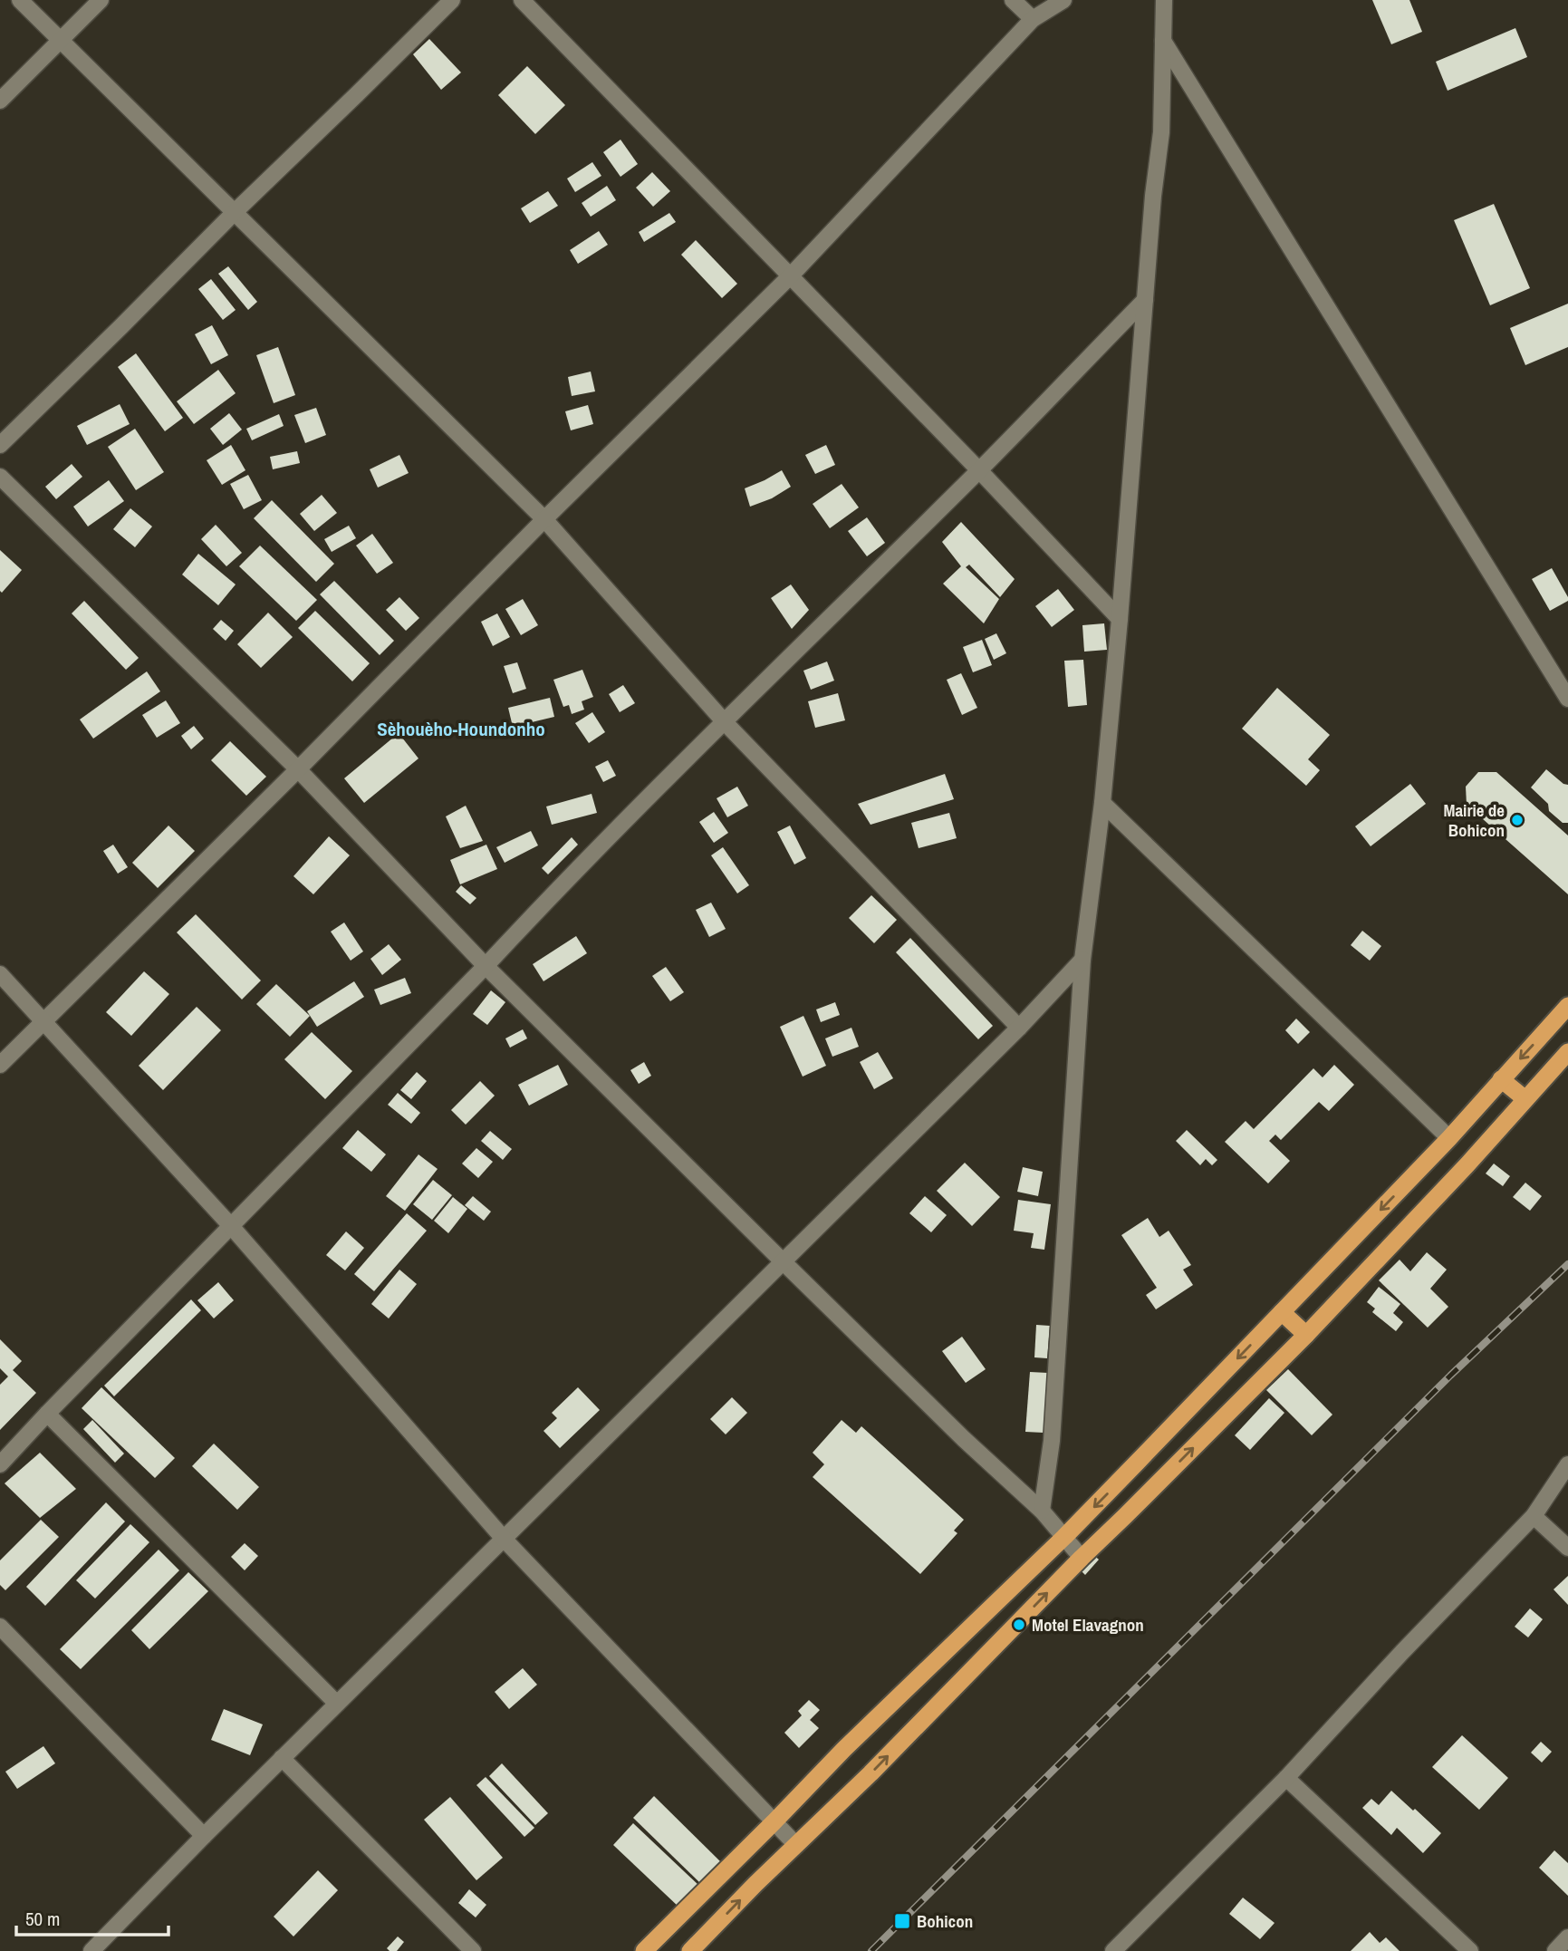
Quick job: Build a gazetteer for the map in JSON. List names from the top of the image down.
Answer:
{
  "districts": ["Sèhouèho-Houndonho"],
  "places": {
    "other": ["Mairie de Bohicon", "Motel Elavagnon"],
    "transit": ["Bohicon"]
  },
  "scale_bar": "50 m"
}
